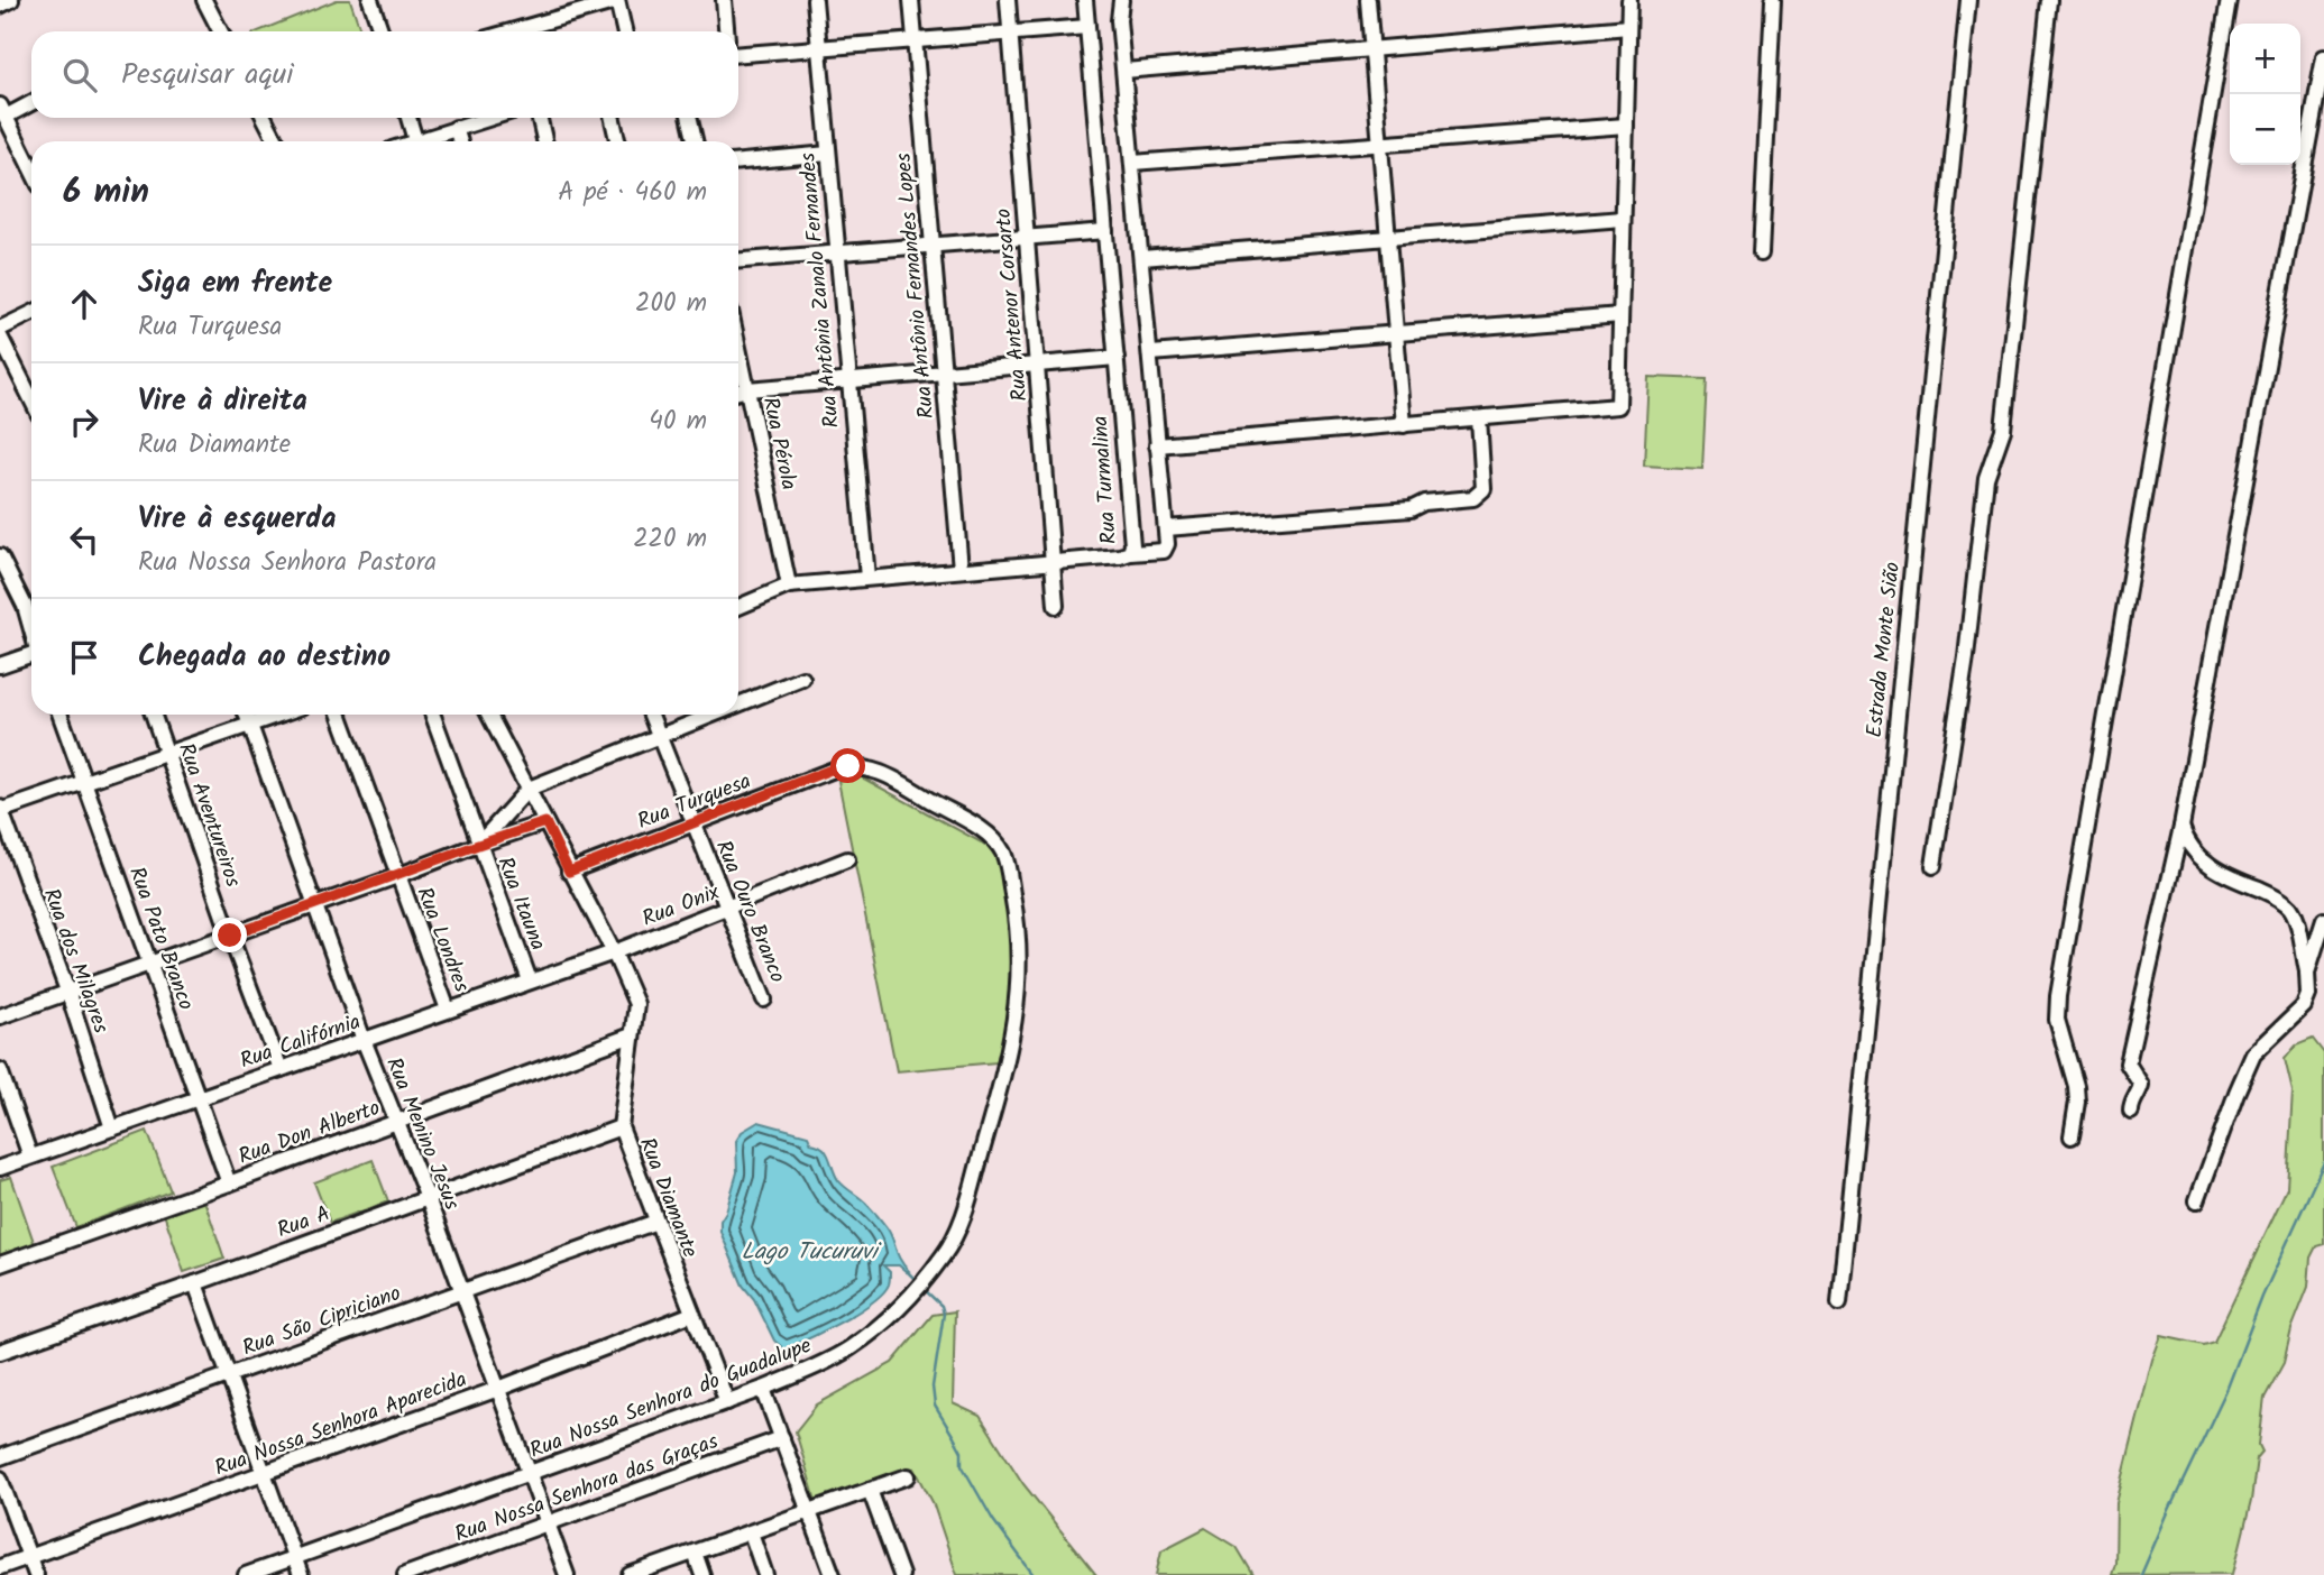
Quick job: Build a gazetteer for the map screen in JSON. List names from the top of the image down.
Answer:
{
  "streets": {
    "street": [
      "Rua Antônio Fernandes Lopes",
      "Rua Antônia Zanalo Fernandes",
      "Rua Antenor Corsarto",
      "Rua Pérola",
      "Rua Turmalina",
      "Estrada Monte Sião",
      "Rua Turquesa",
      "Rua Aventureiros",
      "Rua Itauna",
      "Rua Onix",
      "Rua Ouro Branco",
      "Rua Pato Branco",
      "Rua Londres",
      "Rua dos Milagres",
      "Rua Califórnia",
      "Rua Don Alberto",
      "Rua Menino Jesus",
      "Rua Diamante",
      "Rua A",
      "Rua São Cipriciano",
      "Rua Nossa Senhora do Guadalupe",
      "Rua Nossa Senhora Aparecida",
      "Rua Nossa Senhora das Graças"
    ]
  },
  "crossings": [
    ["Rua Antônio Fernandes Lopes", "Rua Turmalina"],
    ["Rua Antônia Zanalo Fernandes", "Rua Turmalina"],
    ["Rua Antenor Corsarto", "Rua Turmalina"],
    ["Rua Pérola", "Rua Turmalina"],
    ["Rua Turquesa", "Rua Ouro Branco"],
    ["Rua Turquesa", "Rua Diamante"],
    ["Rua Turquesa", "Rua Nossa Senhora do Guadalupe"],
    ["Rua Aventureiros", "Rua Califórnia"],
    ["Rua Itauna", "Rua Califórnia"],
    ["Rua Onix", "Rua Ouro Branco"],
    ["Rua Onix", "Rua Califórnia"],
    ["Rua Onix", "Rua Diamante"],
    ["Rua Pato Branco", "Rua Califórnia"],
    ["Rua Pato Branco", "Rua Don Alberto"],
    ["Rua Londres", "Rua Califórnia"],
    ["Rua dos Milagres", "Rua Califórnia"],
    ["Rua Califórnia", "Rua Menino Jesus"],
    ["Rua Califórnia", "Rua Diamante"],
    ["Rua Don Alberto", "Rua Menino Jesus"],
    ["Rua Don Alberto", "Rua Diamante"],
    ["Rua Menino Jesus", "Rua A"],
    ["Rua Menino Jesus", "Rua São Cipriciano"],
    ["Rua Menino Jesus", "Rua Nossa Senhora do Guadalupe"],
    ["Rua Menino Jesus", "Rua Nossa Senhora Aparecida"],
    ["Rua Menino Jesus", "Rua Nossa Senhora das Graças"],
    ["Rua Diamante", "Rua A"],
    ["Rua Diamante", "Rua São Cipriciano"],
    ["Rua Diamante", "Rua Nossa Senhora do Guadalupe"],
    ["Rua Diamante", "Rua Nossa Senhora Aparecida"]
  ],
  "water": ["Lago Tucuruvi"],
  "page": {
    "map_buttons": ["+", "−"],
    "search": "Pesquisar aqui",
    "heading": ["6 min", "A pé · 460 m"],
    "list": [
      ["Siga em frente", "Rua Turquesa", "200 m"],
      ["Vire à direita", "Rua Diamante", "40 m"],
      ["Vire à esquerda", "Rua Nossa Senhora Pastora", "220 m"],
      "Chegada ao destino"
    ]
  }
}
